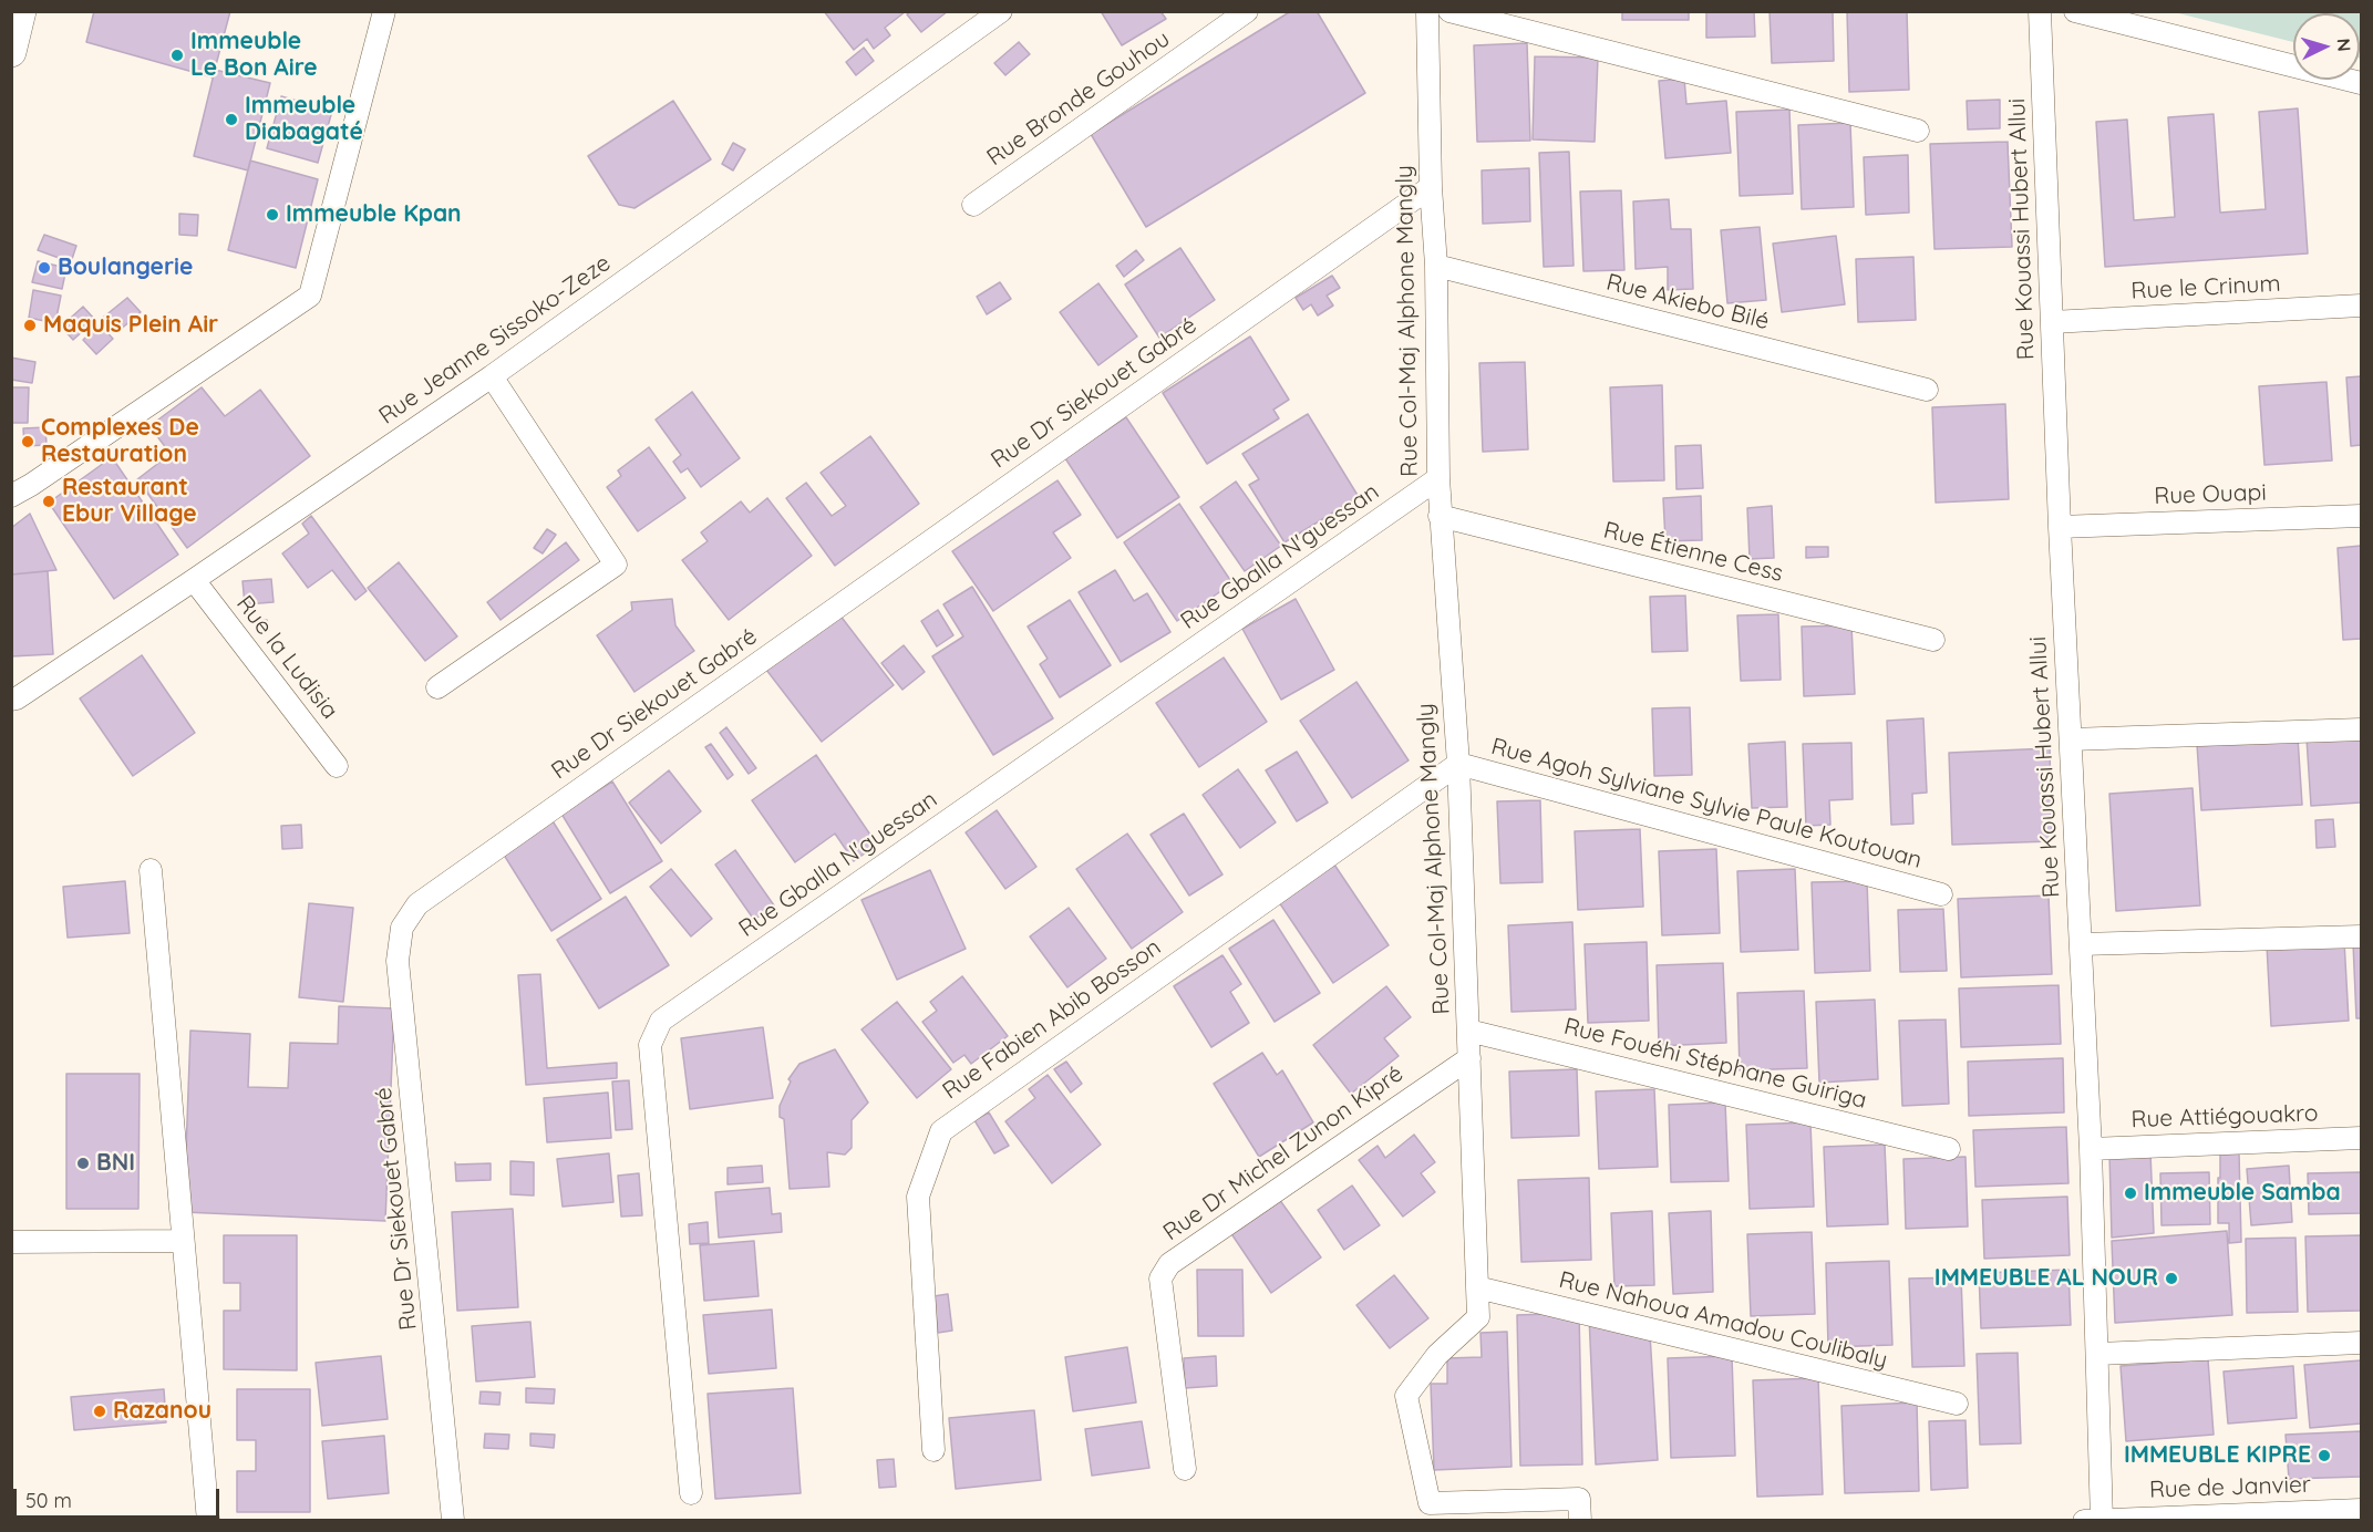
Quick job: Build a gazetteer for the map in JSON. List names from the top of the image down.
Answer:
{
  "streets": {
    "street": [
      "Rue Bronde Gouhou",
      "Rue Kouassi Hubert Allui",
      "Rue le Crinum",
      "Rue Akiebo Bilé",
      "Rue Col-Maj Alphone Mangly",
      "Rue Jeanne Sissoko-Zeze",
      "Rue Dr Siekouet Gabré",
      "Rue Ouapi",
      "Rue Étienne Cess",
      "Rue Gballa N'guessan",
      "Rue la Ludisia",
      "Rue Agoh Sylviane Sylvie Paule Koutouan",
      "Rue Fabien Abib Bosson",
      "Rue Fouéhi Stéphane Guiriga",
      "Rue Attiégouakro",
      "Rue Dr Michel Zunon Kipré",
      "Rue Nahoua Amadou Coulibaly",
      "Rue de Janvier"
    ]
  },
  "crossings": [
    ["Rue Kouassi Hubert Allui", "Rue le Crinum"],
    ["Rue Kouassi Hubert Allui", "Rue Ouapi"],
    ["Rue Kouassi Hubert Allui", "Rue Attiégouakro"],
    ["Rue Kouassi Hubert Allui", "Rue de Janvier"],
    ["Rue Akiebo Bilé", "Rue Col-Maj Alphone Mangly"],
    ["Rue Col-Maj Alphone Mangly", "Rue Dr Siekouet Gabré"],
    ["Rue Col-Maj Alphone Mangly", "Rue Étienne Cess"],
    ["Rue Col-Maj Alphone Mangly", "Rue Gballa N'guessan"],
    ["Rue Col-Maj Alphone Mangly", "Rue Agoh Sylviane Sylvie Paule Koutouan"],
    ["Rue Col-Maj Alphone Mangly", "Rue Fabien Abib Bosson"],
    ["Rue Col-Maj Alphone Mangly", "Rue Fouéhi Stéphane Guiriga"],
    ["Rue Col-Maj Alphone Mangly", "Rue Dr Michel Zunon Kipré"],
    ["Rue Col-Maj Alphone Mangly", "Rue Nahoua Amadou Coulibaly"],
    ["Rue Jeanne Sissoko-Zeze", "Rue la Ludisia"],
    ["Rue Agoh Sylviane Sylvie Paule Koutouan", "Rue Fabien Abib Bosson"]
  ],
  "places": [
    "Immeuble Le Bon Aire",
    "Immeuble Diabagaté",
    "Immeuble Kpan",
    "Boulangerie",
    "Maquis Plein Air",
    "Complexes De Restauration",
    "Restaurant Ebur Village",
    "BNI",
    "Immeuble Samba",
    "IMMEUBLE AL NOUR",
    "Razanou",
    "IMMEUBLE KIPRE"
  ],
  "scale_bar": "50 m",
  "north": "right"
}
